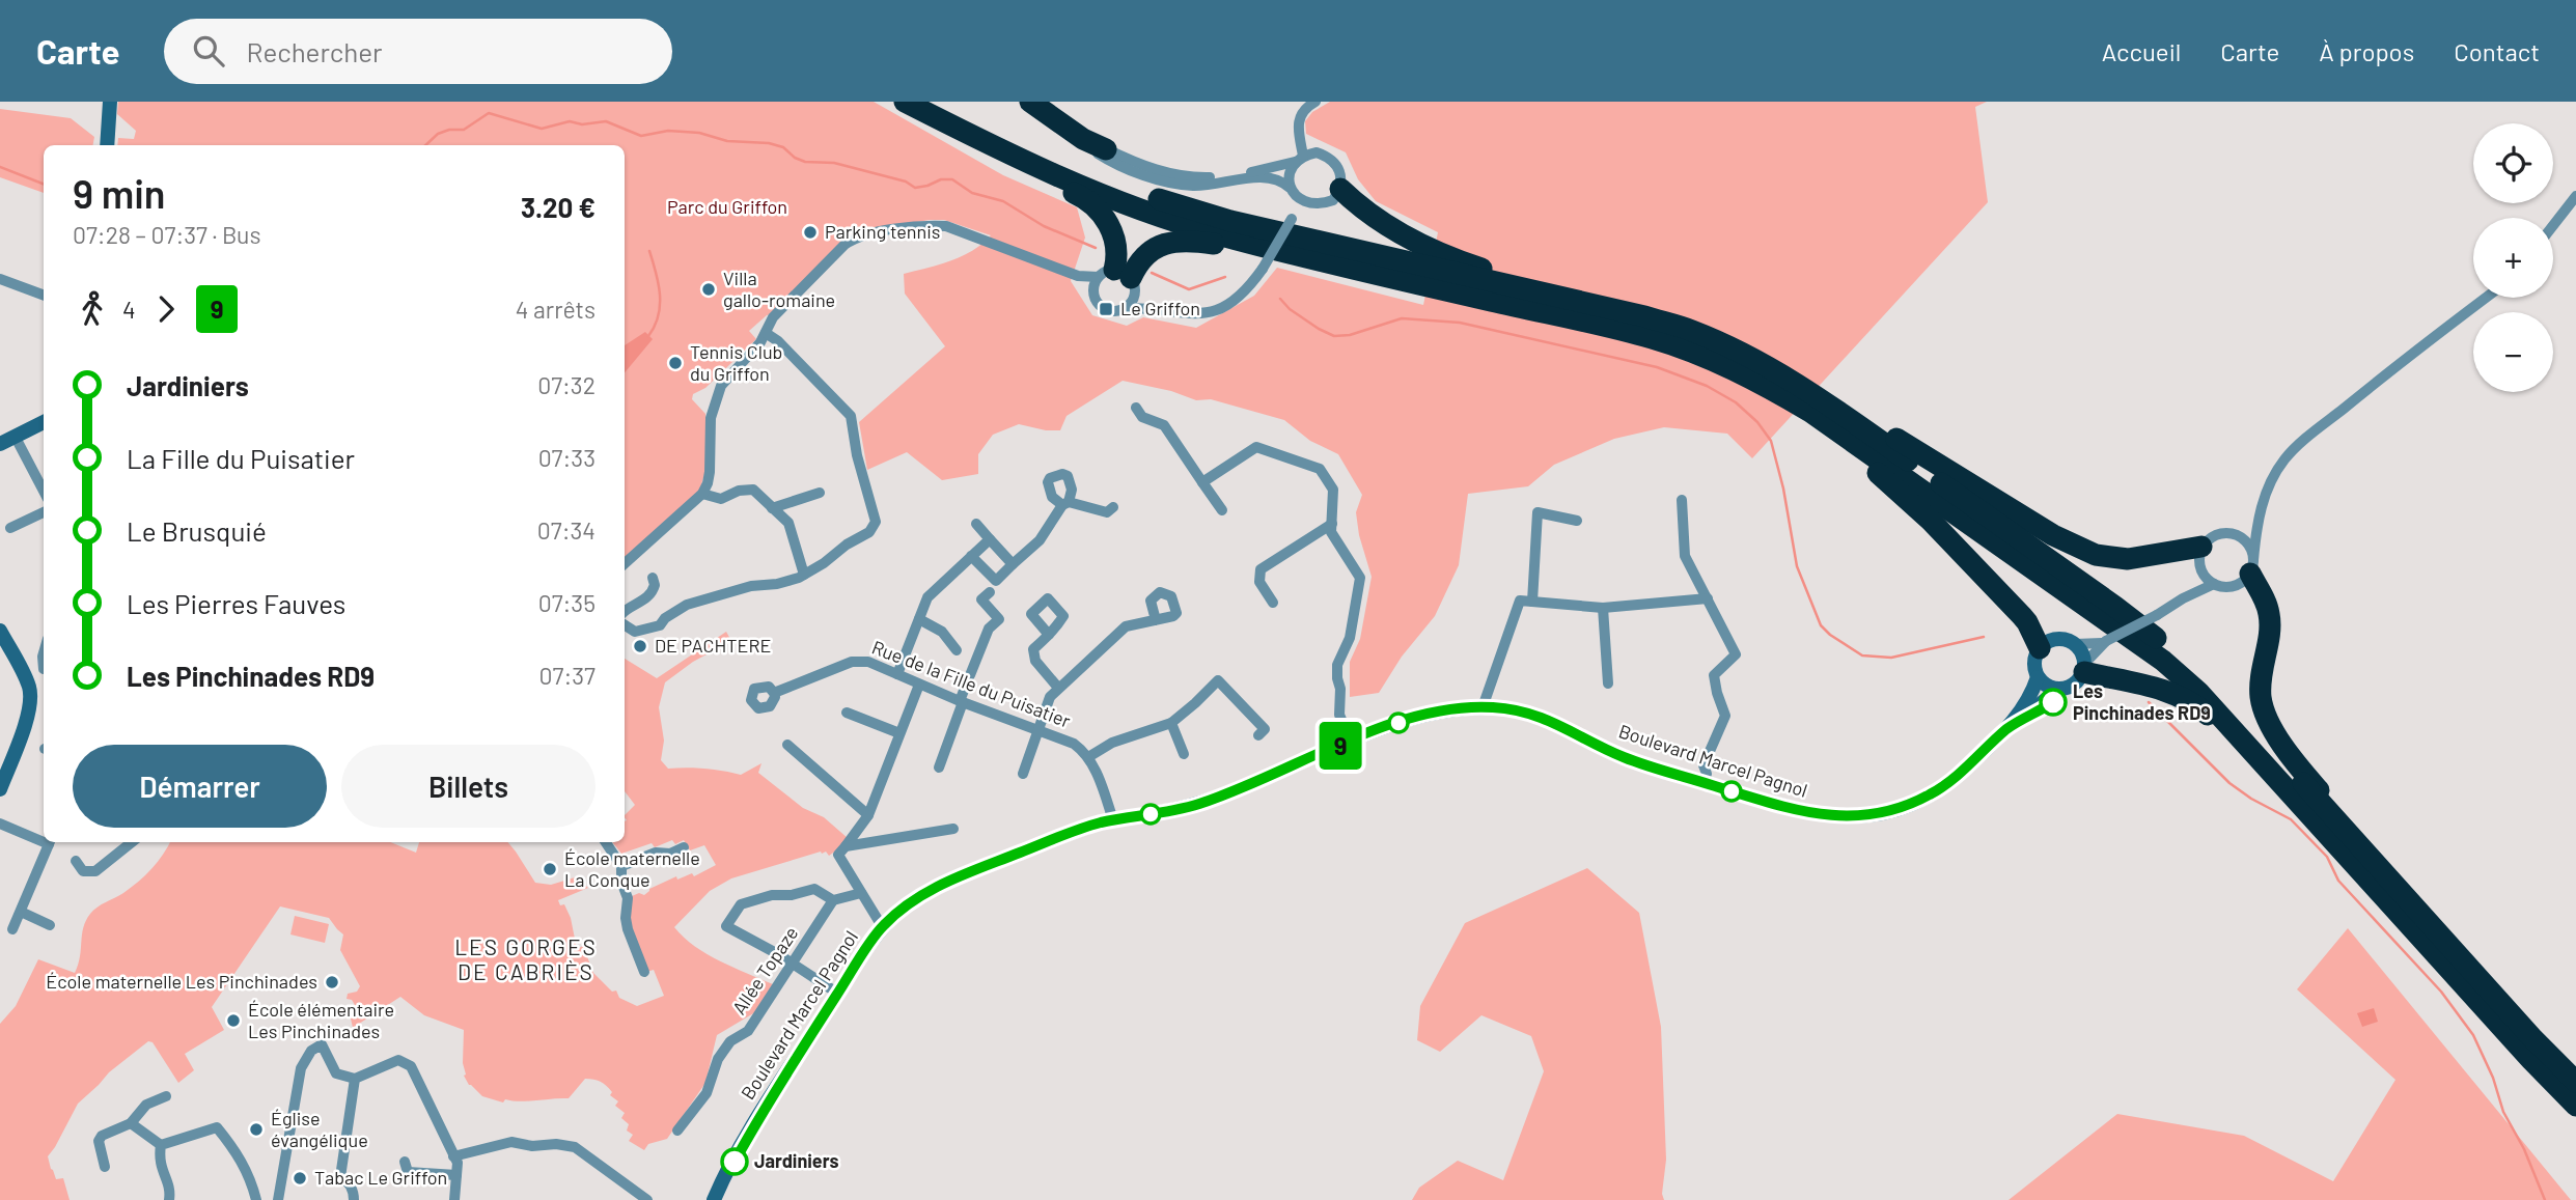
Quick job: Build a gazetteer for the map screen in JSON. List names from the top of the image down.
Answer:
{
  "streets": {
    "street": ["Rue de la Fille du Puisatier", "Boulevard Marcel Pagnol", "Allée Topaze"]
  },
  "districts": ["LES GORGES DE CABRIÈS"],
  "parks": ["Parc du Griffon"],
  "places": {
    "other": [
      "Parking tennis",
      "Villa gallo-romaine",
      "Tennis Club du Griffon",
      "DE PACHTERE",
      "Les Pinchinades RD9",
      "École maternelle La Conque",
      "École maternelle Les Pinchinades",
      "École élémentaire Les Pinchinades",
      "Église évangélique",
      "Jardiniers",
      "Tabac Le Griffon"
    ],
    "transit": ["Le Griffon"]
  },
  "lines": ["bus line 9"],
  "page": {
    "header": "Carte",
    "search": "Rechercher",
    "nav": [
      "Accueil",
      "Carte",
      "À propos",
      "Contact"
    ],
    "on_map": "9",
    "map_buttons": ["+", "−"],
    "heading": ["9 min", "07:28 – 07:37 · Bus", "3.20 €"],
    "legs": ["4", "9", "4 arrêts"],
    "list": [
      {
        "name": "Jardiniers",
        "value": "07:32"
      },
      {
        "name": "La Fille du Puisatier",
        "value": "07:33"
      },
      {
        "name": "Le Brusquié",
        "value": "07:34"
      },
      {
        "name": "Les Pierres Fauves",
        "value": "07:35"
      },
      {
        "name": "Les Pinchinades RD9",
        "value": "07:37"
      }
    ],
    "buttons": ["Démarrer", "Billets"]
  }
}
